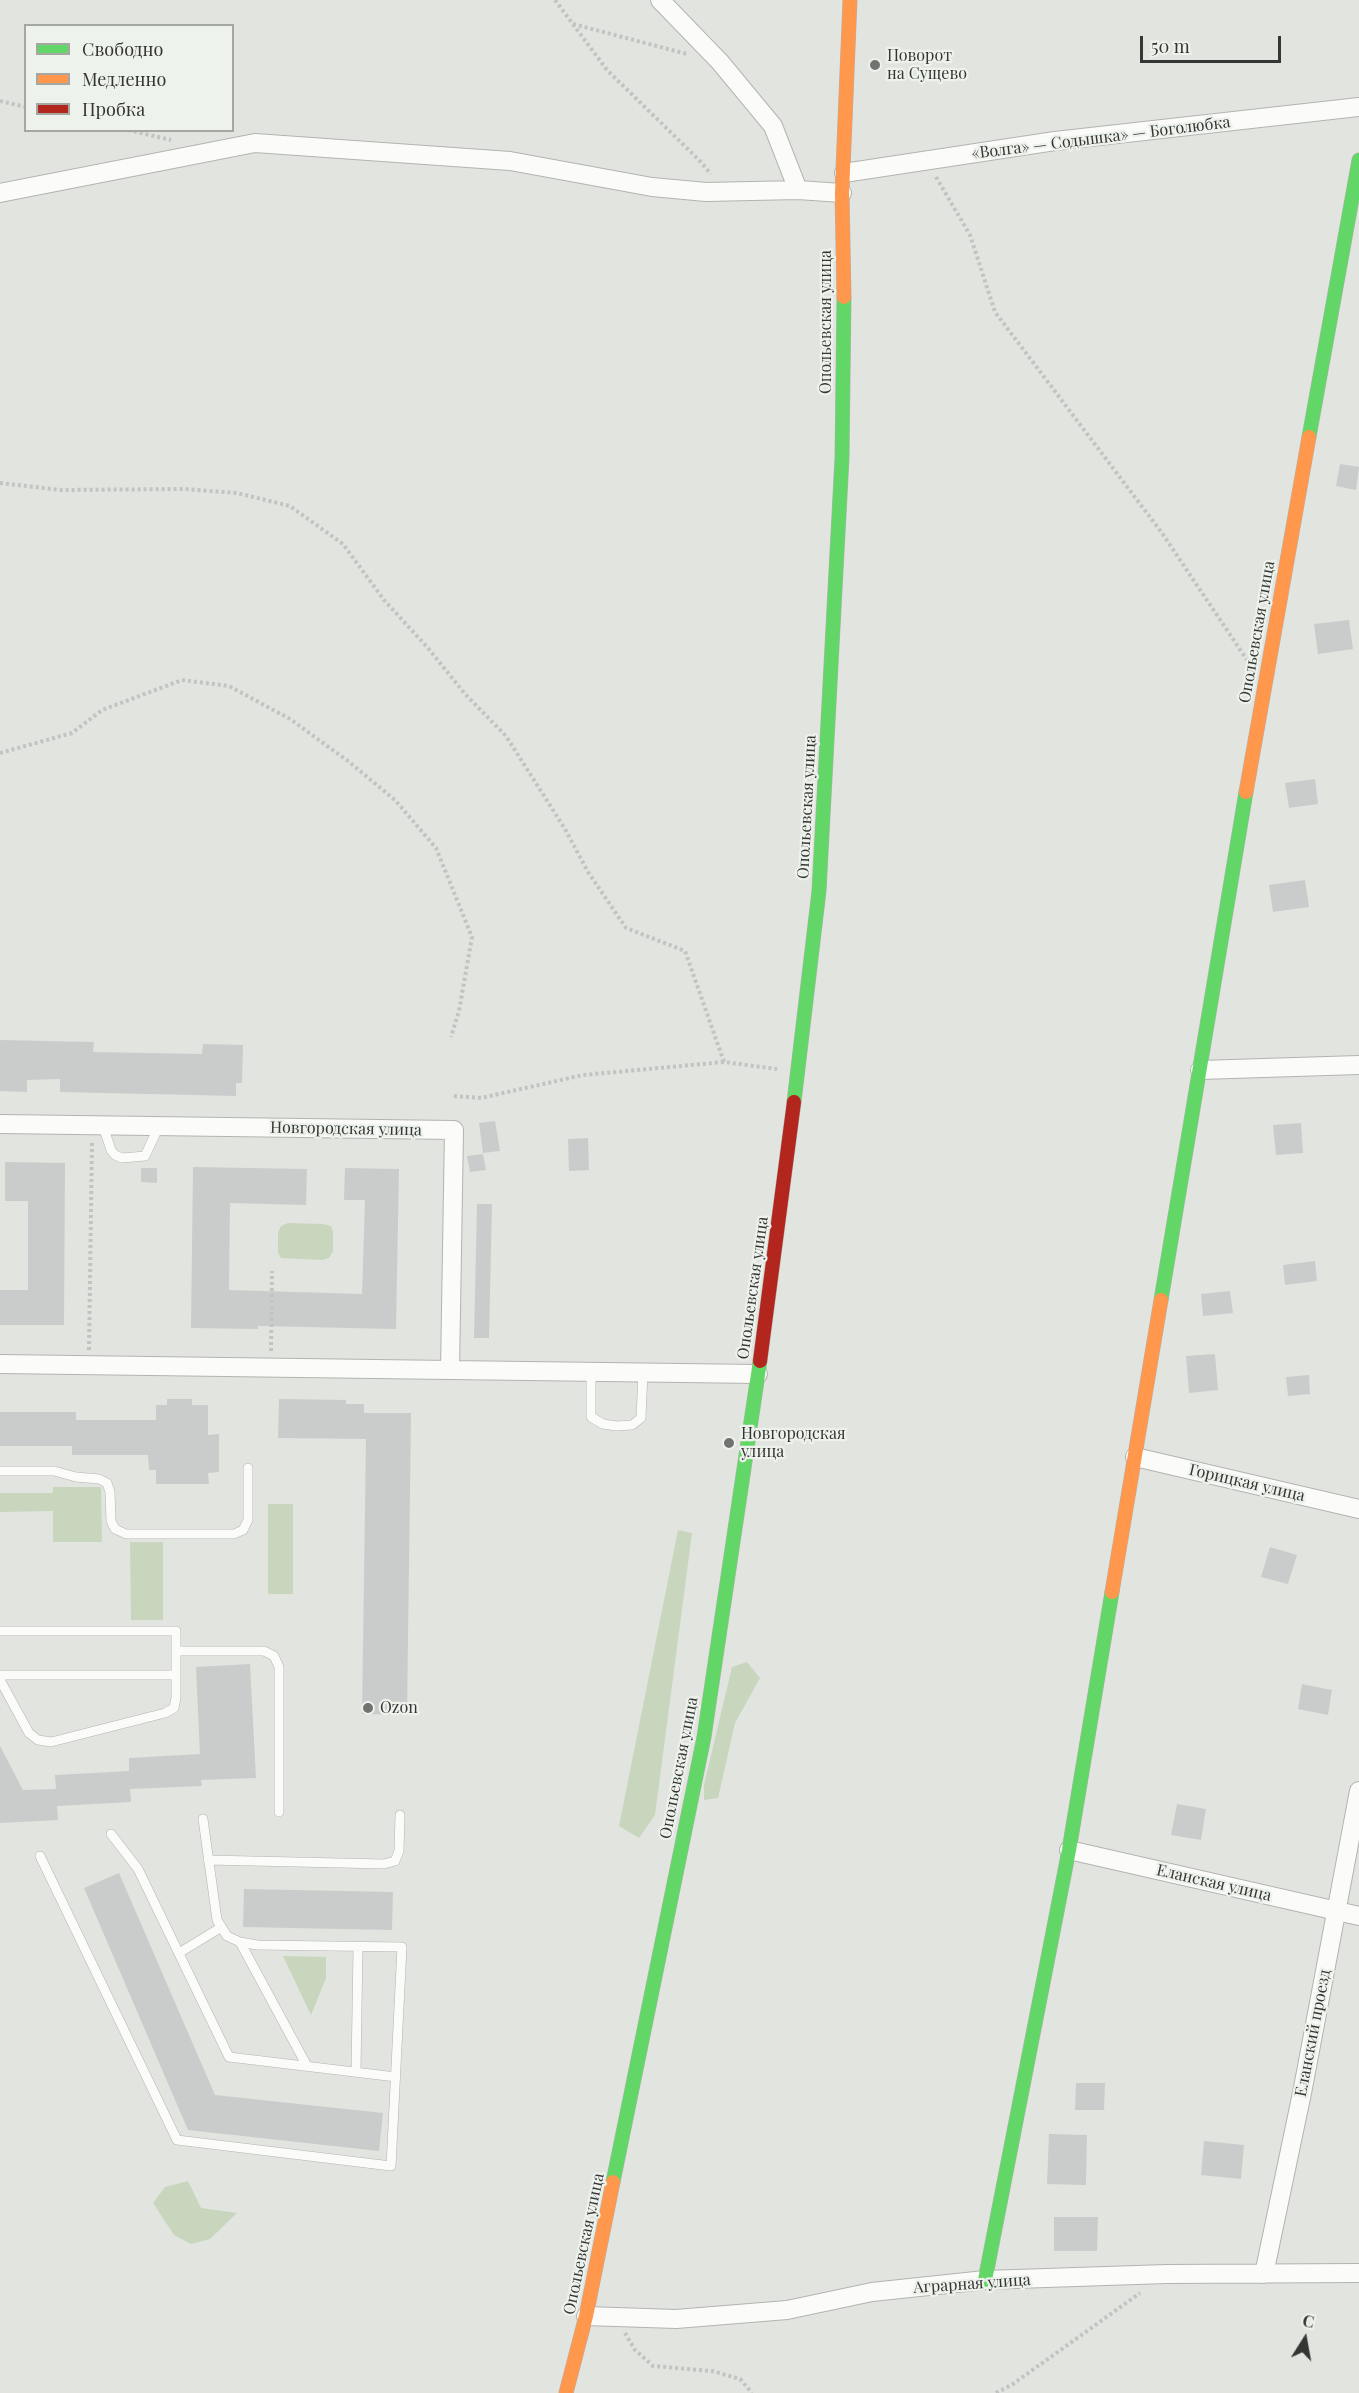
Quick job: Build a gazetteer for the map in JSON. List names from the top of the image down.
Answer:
{
  "streets": {
    "street": [
      "«Волга» — Содышка» — Боголюбка",
      "Опольевская улица",
      "Новгородская улица",
      "Горицкая улица",
      "Еланская улица",
      "Еланский проезд",
      "Аграрная улица"
    ]
  },
  "crossings": [
    ["«Волга» — Содышка» — Боголюбка", "Опольевская улица"],
    ["Опольевская улица", "Горицкая улица"],
    ["Опольевская улица", "Еланская улица"],
    ["Опольевская улица", "Аграрная улица"],
    ["Еланская улица", "Еланский проезд"],
    ["Еланский проезд", "Аграрная улица"]
  ],
  "places": ["Поворот на Сущево", "Новгородская улица", "Ozon"],
  "legend": ["Свободно", "Медленно", "Пробка"],
  "scale_bar": "50 m",
  "north": "top"
}
